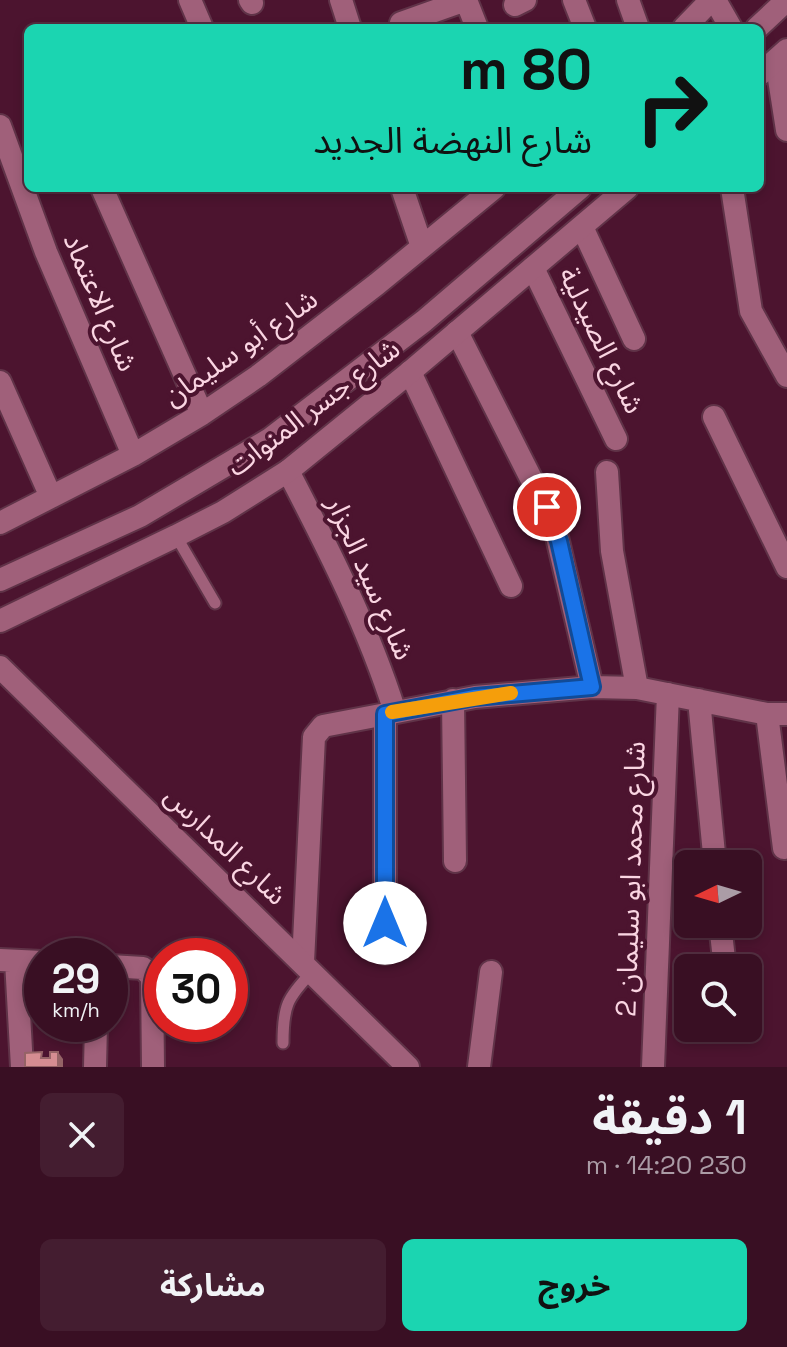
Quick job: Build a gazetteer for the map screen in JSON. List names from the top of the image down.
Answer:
{
  "streets": {
    "street": [
      "شارع الاعتماد",
      "شارع الصيدلية",
      "شارع أبو سليمان",
      "شارع جسر المنوات",
      "شارع سيد الجزار",
      "شارع المدارس",
      "شارع محمد ابو سليمان 2"
    ]
  },
  "crossings": [
    ["شارع الاعتماد", "شارع أبو سليمان"],
    ["شارع الصيدلية", "شارع جسر المنوات"],
    ["شارع جسر المنوات", "شارع سيد الجزار"]
  ],
  "north": "left",
  "page": {
    "turn": ["80 m", "شارع النهضة الجديد"],
    "speed": "29 km/h",
    "limit": "30",
    "heading": ["1 دقيقة", "230 m · 14:20"],
    "buttons": ["خروج", "مشاركة"]
  }
}
